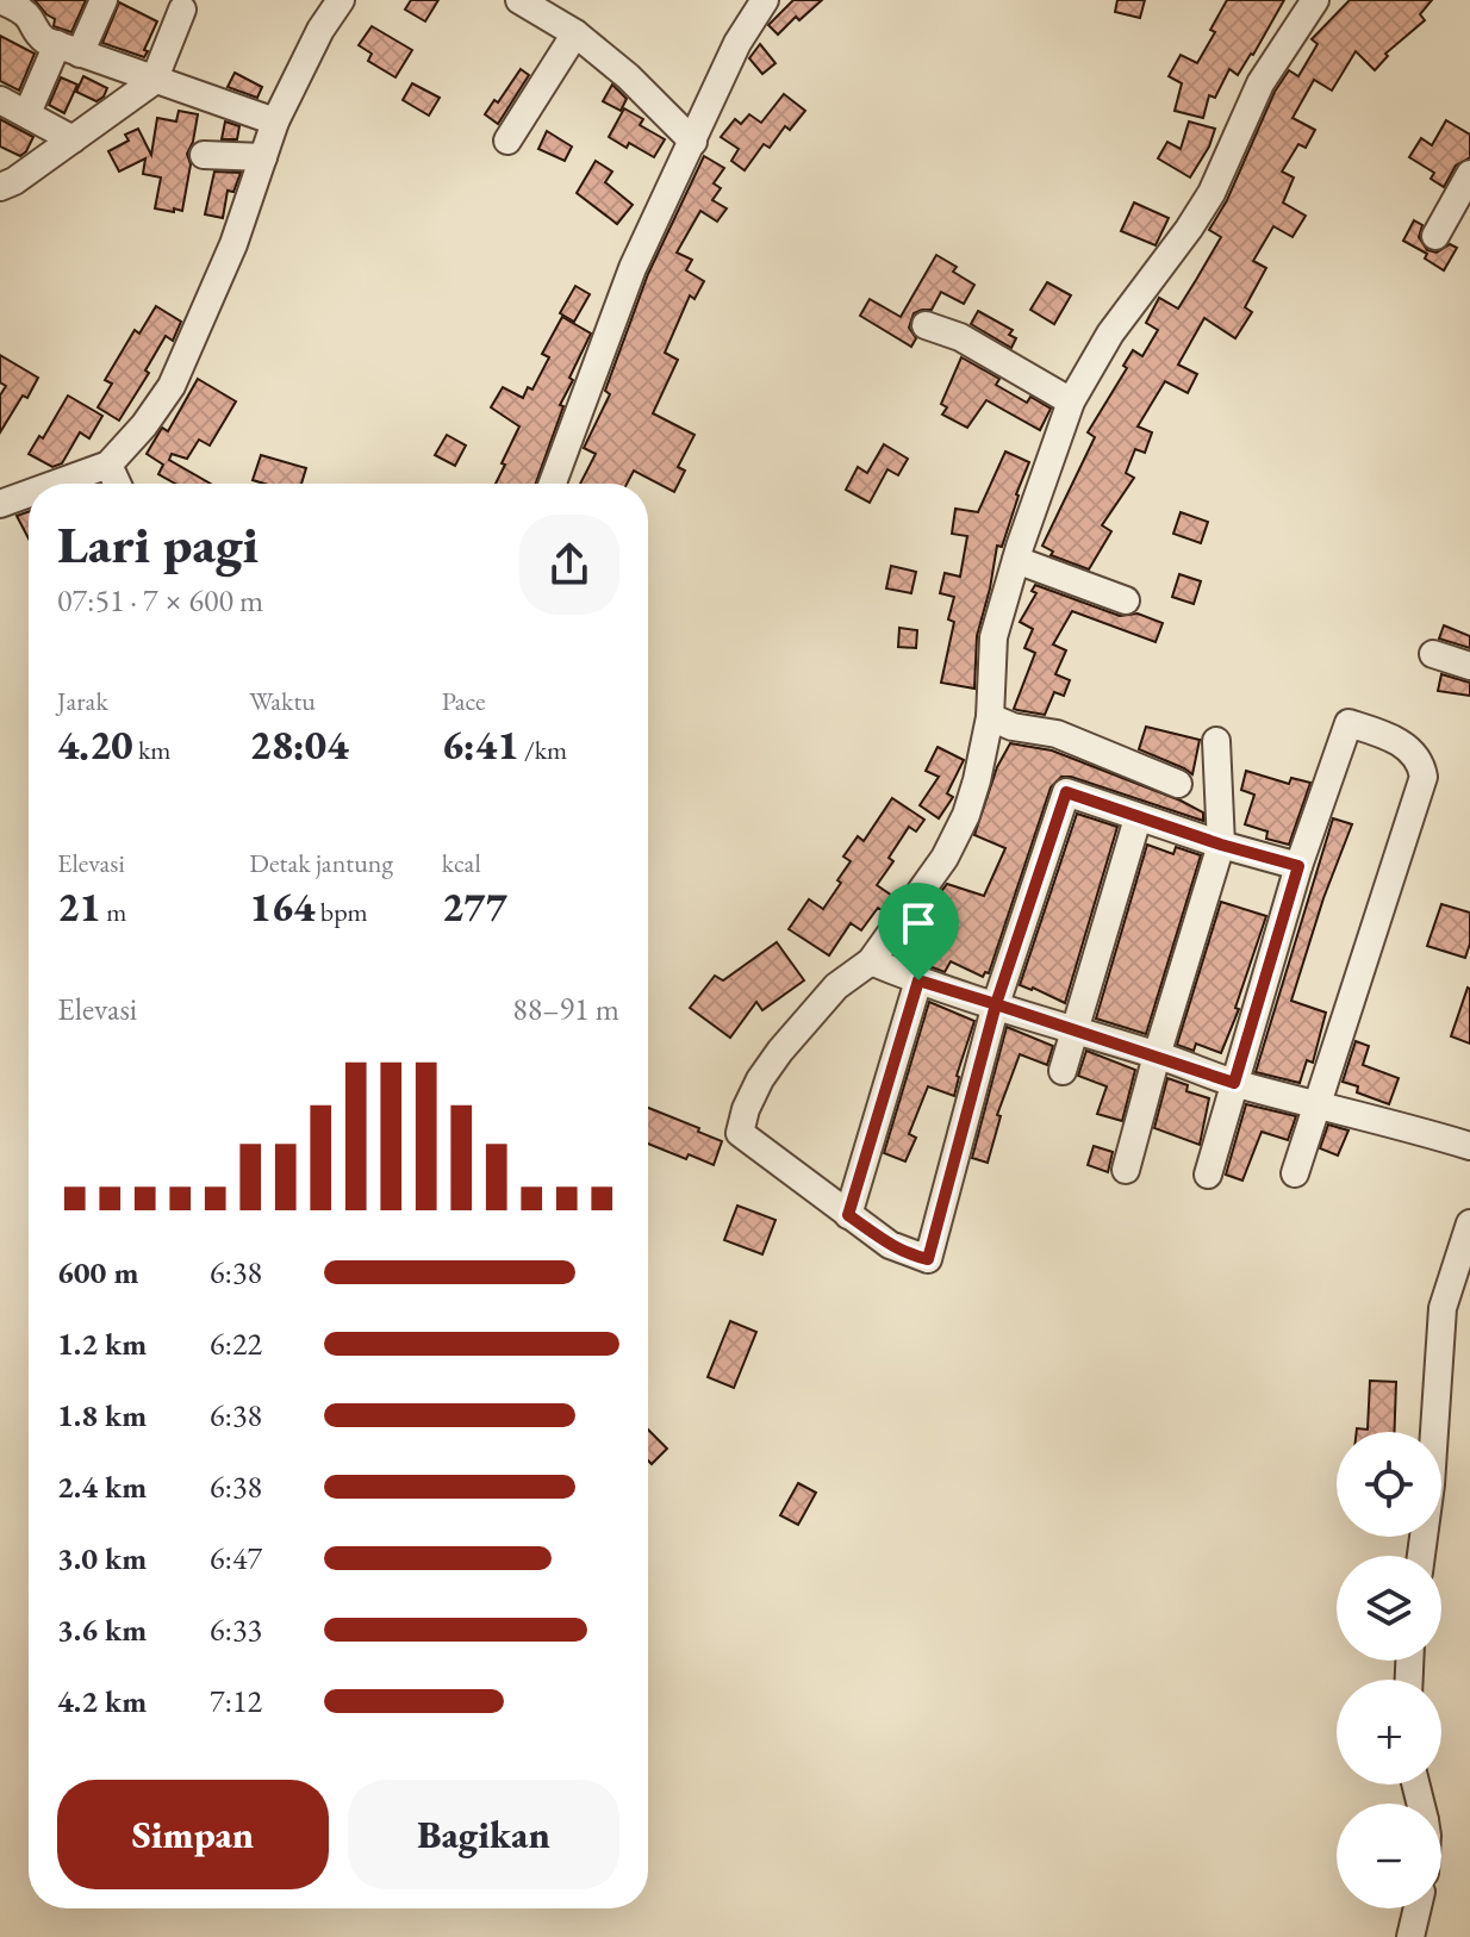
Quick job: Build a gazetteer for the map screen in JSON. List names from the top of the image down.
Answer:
{
  "page": {
    "heading": ["Lari pagi", "07:51 · 7 × 600 m"],
    "stats": [
      ["Jarak", "4.20 km"],
      ["Waktu", "28:04"],
      ["Pace", "6:41 /km"],
      ["Elevasi", "21 m"],
      ["Detak jantung", "164 bpm"],
      ["kcal", "277"]
    ],
    "chart": ["Elevasi", "88–91 m"],
    "list": [
      {
        "name": "600 m",
        "note": "6:38"
      },
      {
        "name": "1.2 km",
        "note": "6:22"
      },
      {
        "name": "1.8 km",
        "note": "6:38"
      },
      {
        "name": "2.4 km",
        "note": "6:38"
      },
      {
        "name": "3.0 km",
        "note": "6:47"
      },
      {
        "name": "3.6 km",
        "note": "6:33"
      },
      {
        "name": "4.2 km",
        "note": "7:12"
      }
    ],
    "map_buttons": ["+", "−"],
    "buttons": ["Simpan", "Bagikan"]
  }
}
